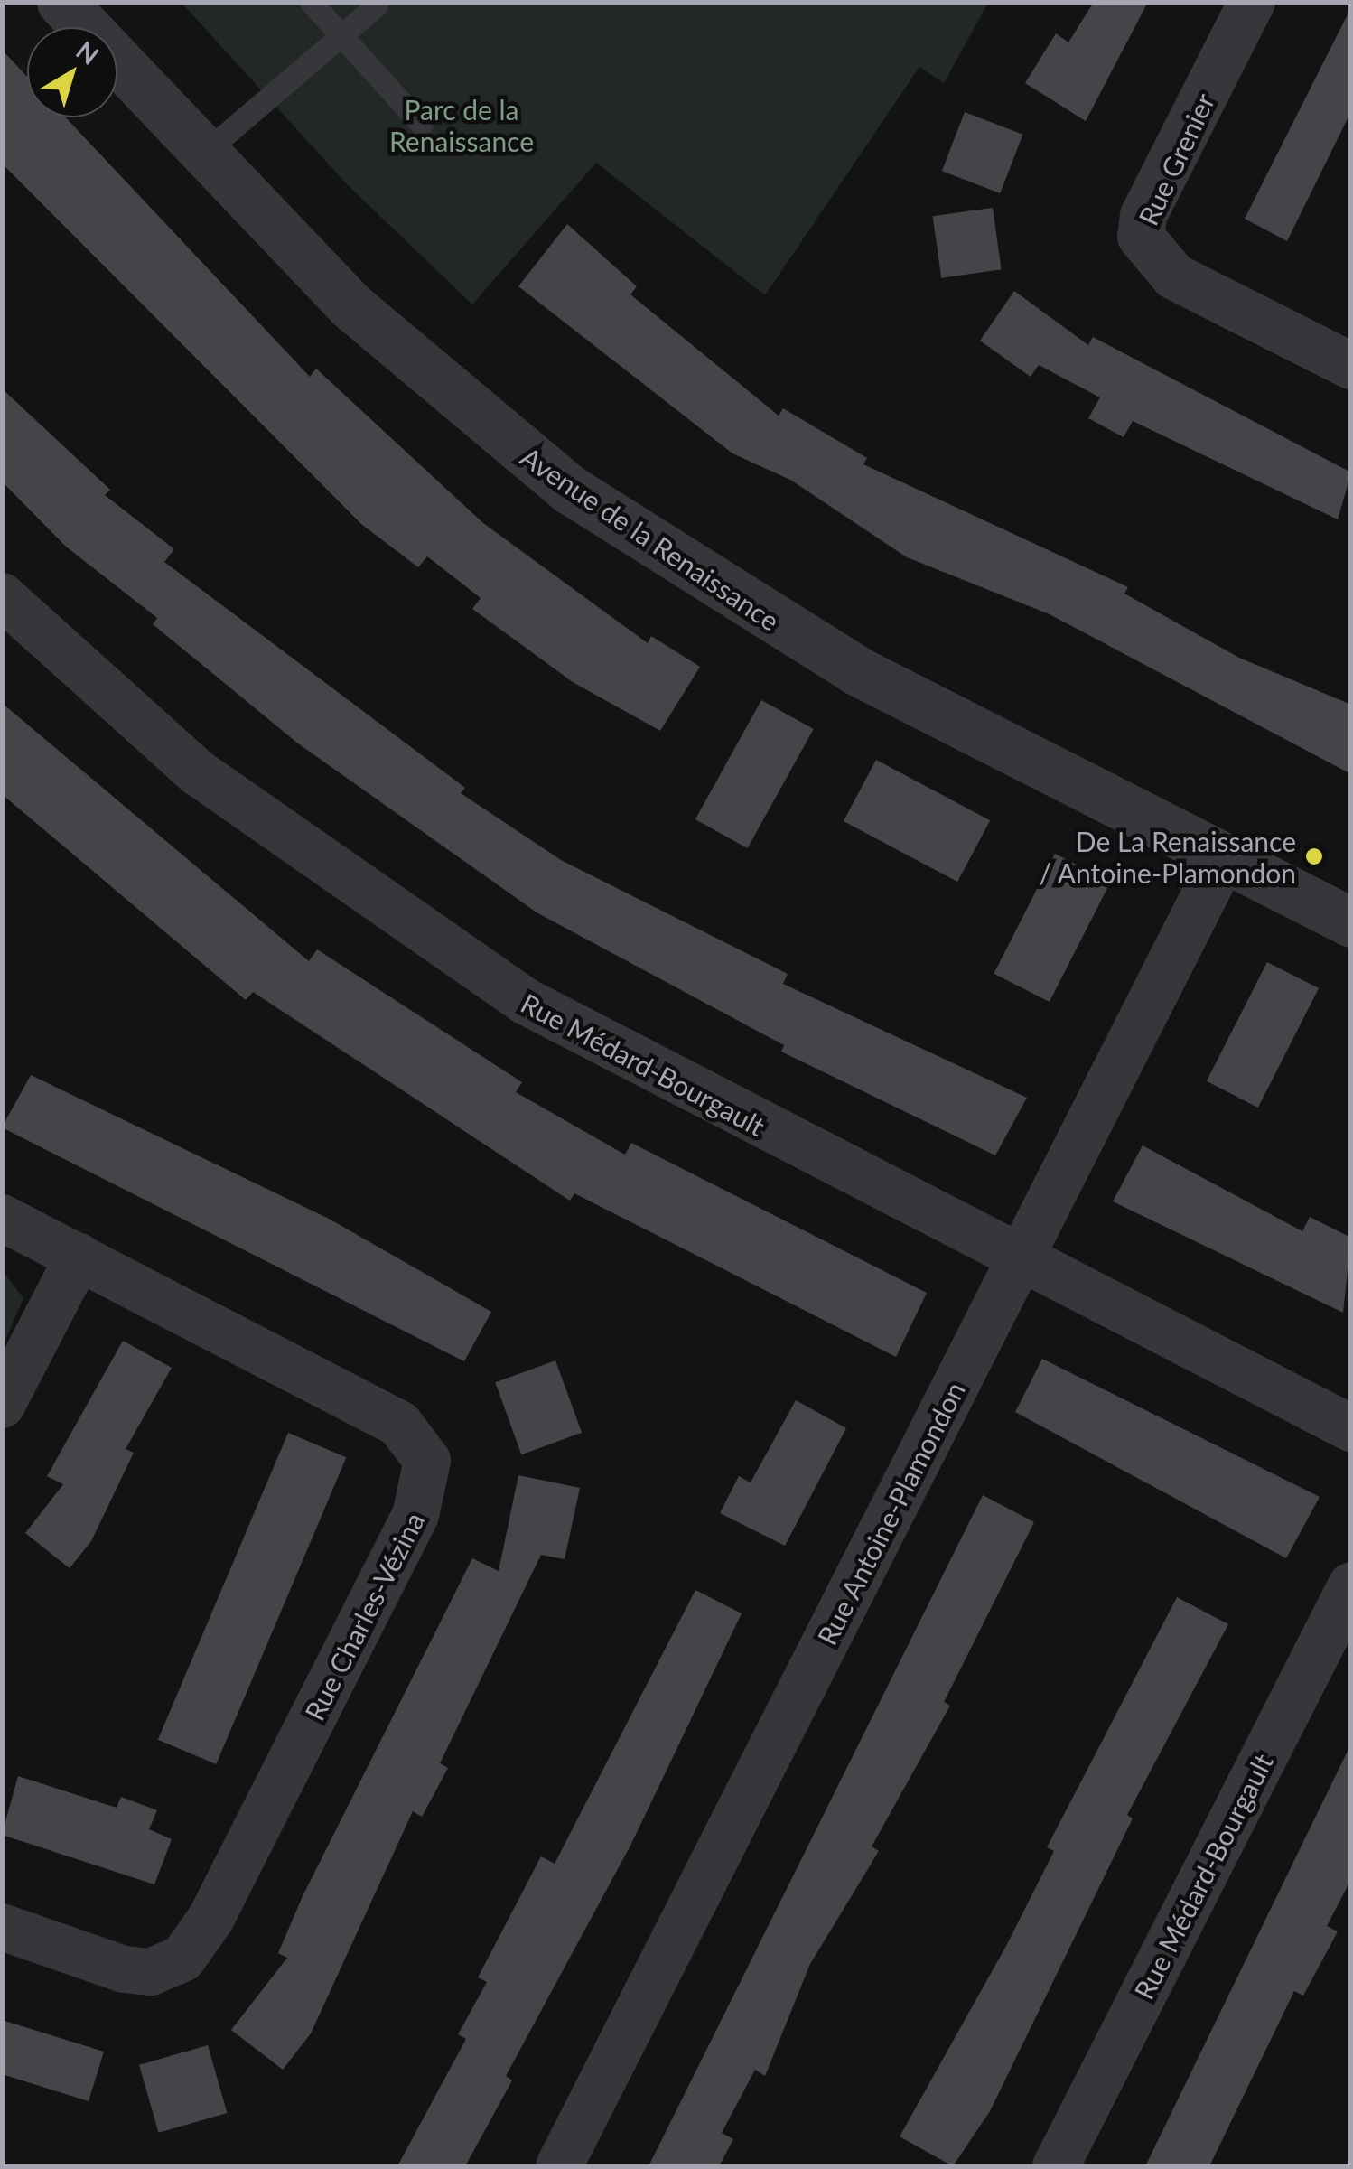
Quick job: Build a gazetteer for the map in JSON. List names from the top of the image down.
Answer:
{
  "streets": {
    "street": [
      "Rue Grenier",
      "Avenue de la Renaissance",
      "Rue Médard-Bourgault",
      "Rue Antoine-Plamondon",
      "Rue Charles-Vézina"
    ]
  },
  "crossings": [
    ["Avenue de la Renaissance", "Rue Antoine-Plamondon"],
    ["Rue Médard-Bourgault", "Rue Antoine-Plamondon"]
  ],
  "parks": ["Parc de la Renaissance"],
  "places": ["De La Renaissance / Antoine-Plamondon"],
  "north": "top right"
}
